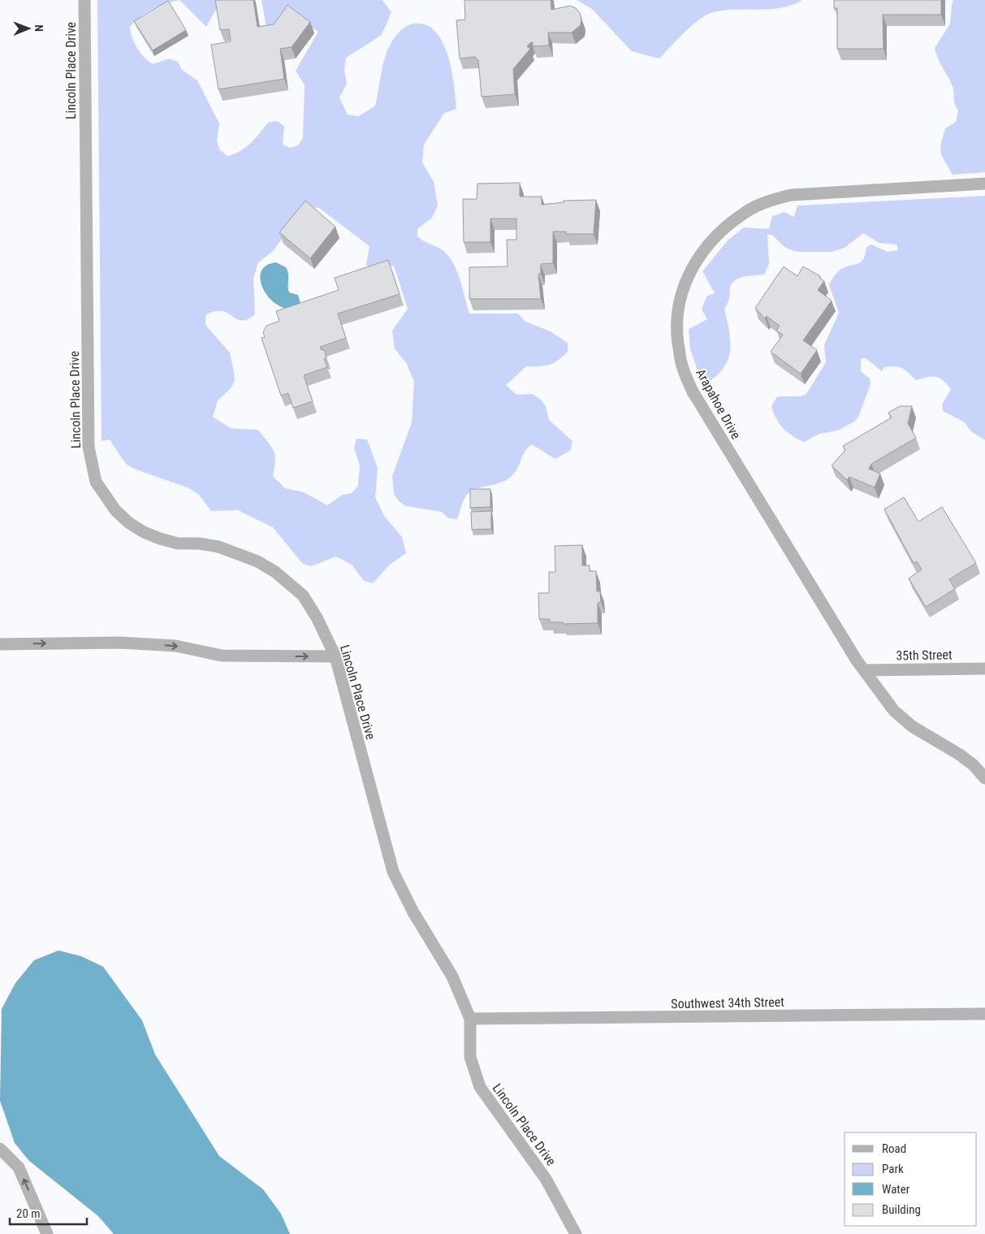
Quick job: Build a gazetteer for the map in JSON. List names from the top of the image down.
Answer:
{
  "streets": {
    "street": [
      "Lincoln Place Drive",
      "Arapahoe Drive",
      "35th Street",
      "Southwest 34th Street"
    ]
  },
  "crossings": [
    ["Lincoln Place Drive", "Southwest 34th Street"],
    ["Arapahoe Drive", "35th Street"]
  ],
  "legend": [
    "Road",
    "Park",
    "Water",
    "Building"
  ],
  "scale_bar": "20 m",
  "north": "right"
}
